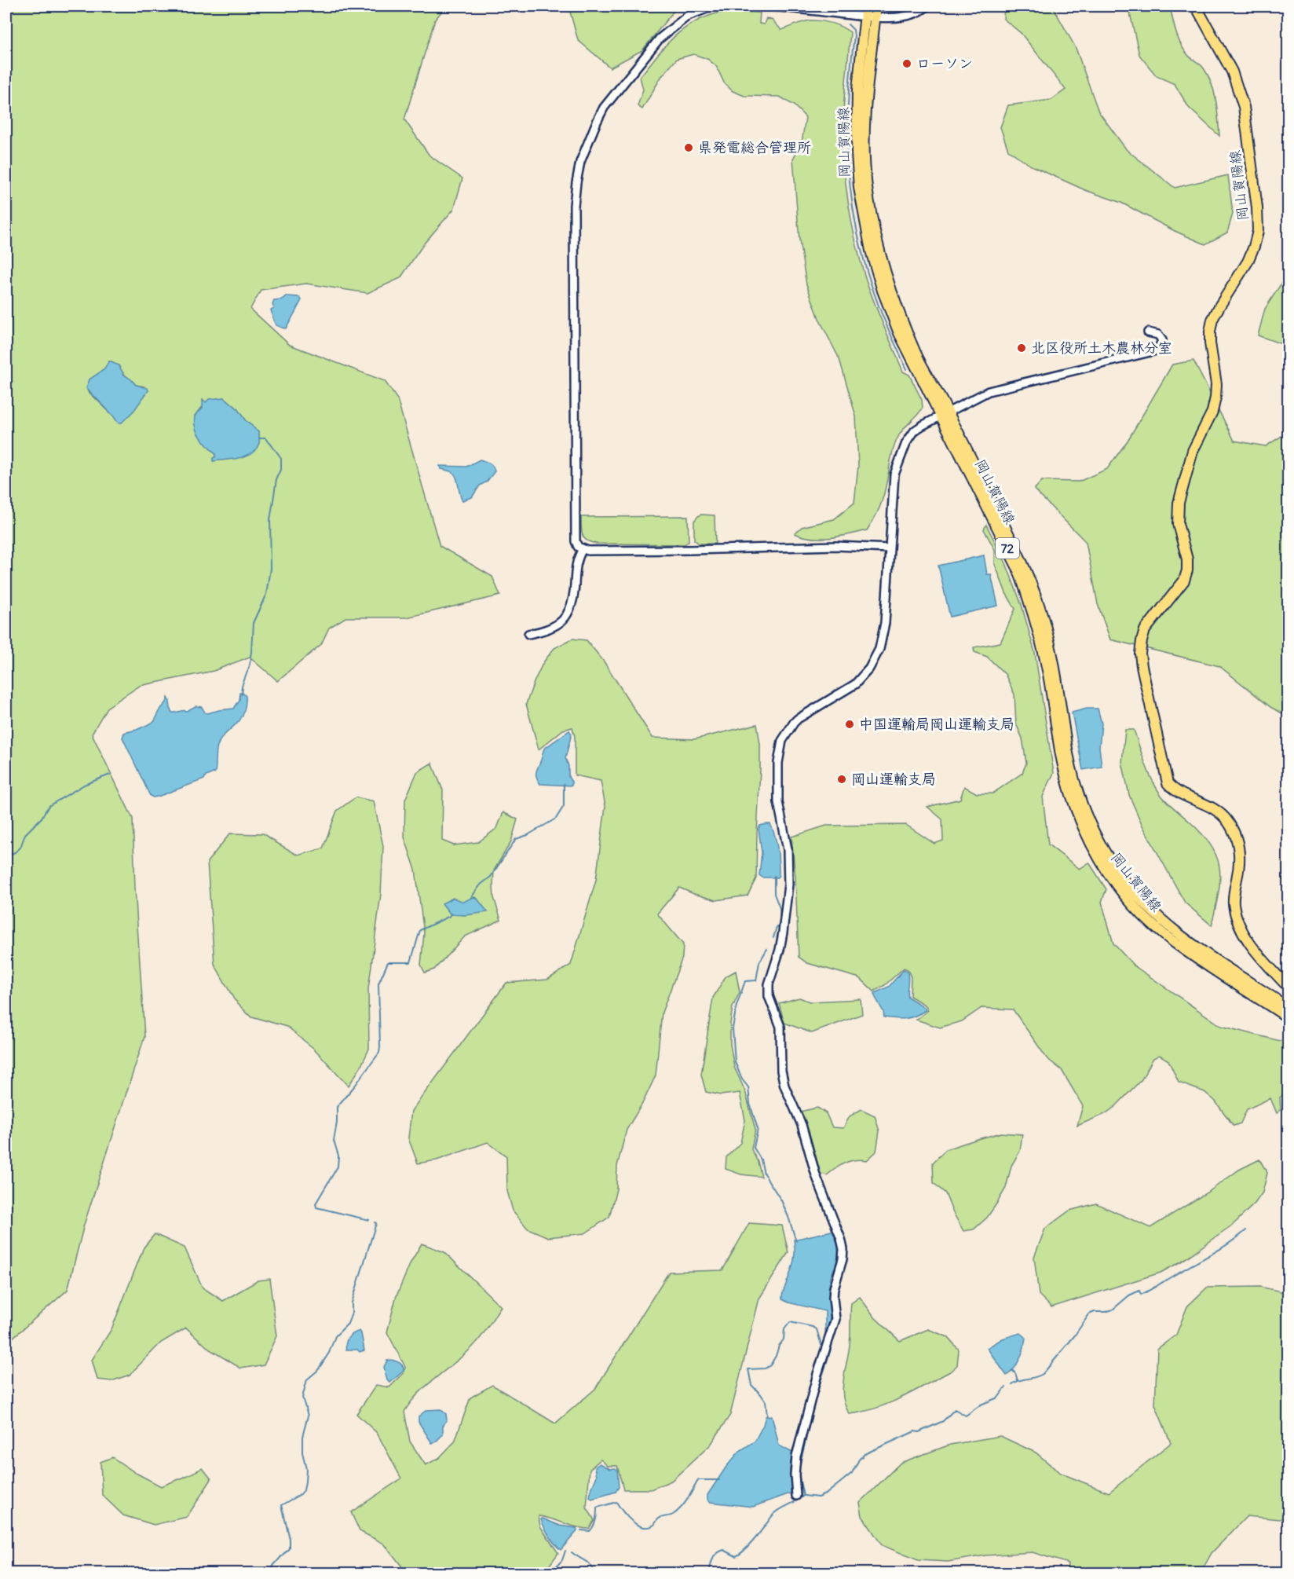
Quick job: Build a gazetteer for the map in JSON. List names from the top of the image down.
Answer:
{
  "streets": {
    "main road": ["岡山賀陽線", "72"]
  },
  "places": [
    "ローソン",
    "県発電総合管理所",
    "北区役所土木農林分室",
    "中国運輸局岡山運輸支局",
    "岡山運輸支局"
  ]
}
